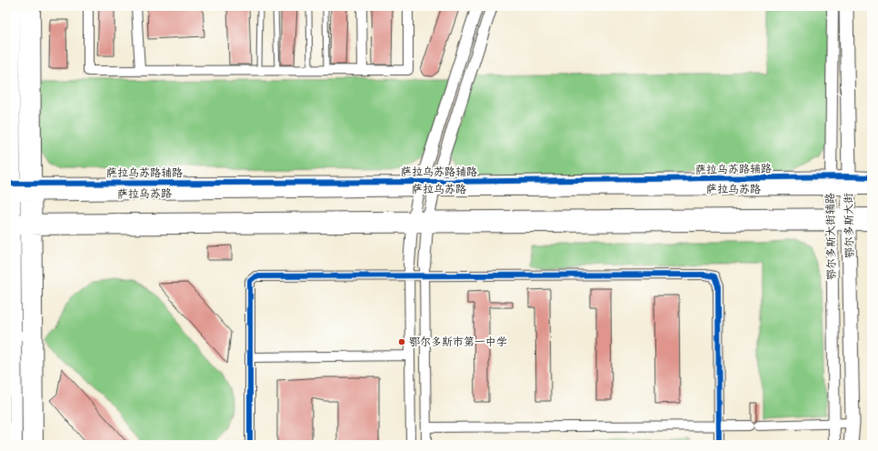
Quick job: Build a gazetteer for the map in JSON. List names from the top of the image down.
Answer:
{
  "streets": {
    "main road": ["萨拉乌苏路", "鄂尔多斯大街"],
    "street": ["鄂尔多斯大街辅路"],
    "cycle path": ["萨拉乌苏路辅路"]
  },
  "crossings": [
    ["萨拉乌苏路", "鄂尔多斯大街"],
    ["萨拉乌苏路", "鄂尔多斯大街辅路"]
  ],
  "places": ["鄂尔多斯市第一中学"]
}
